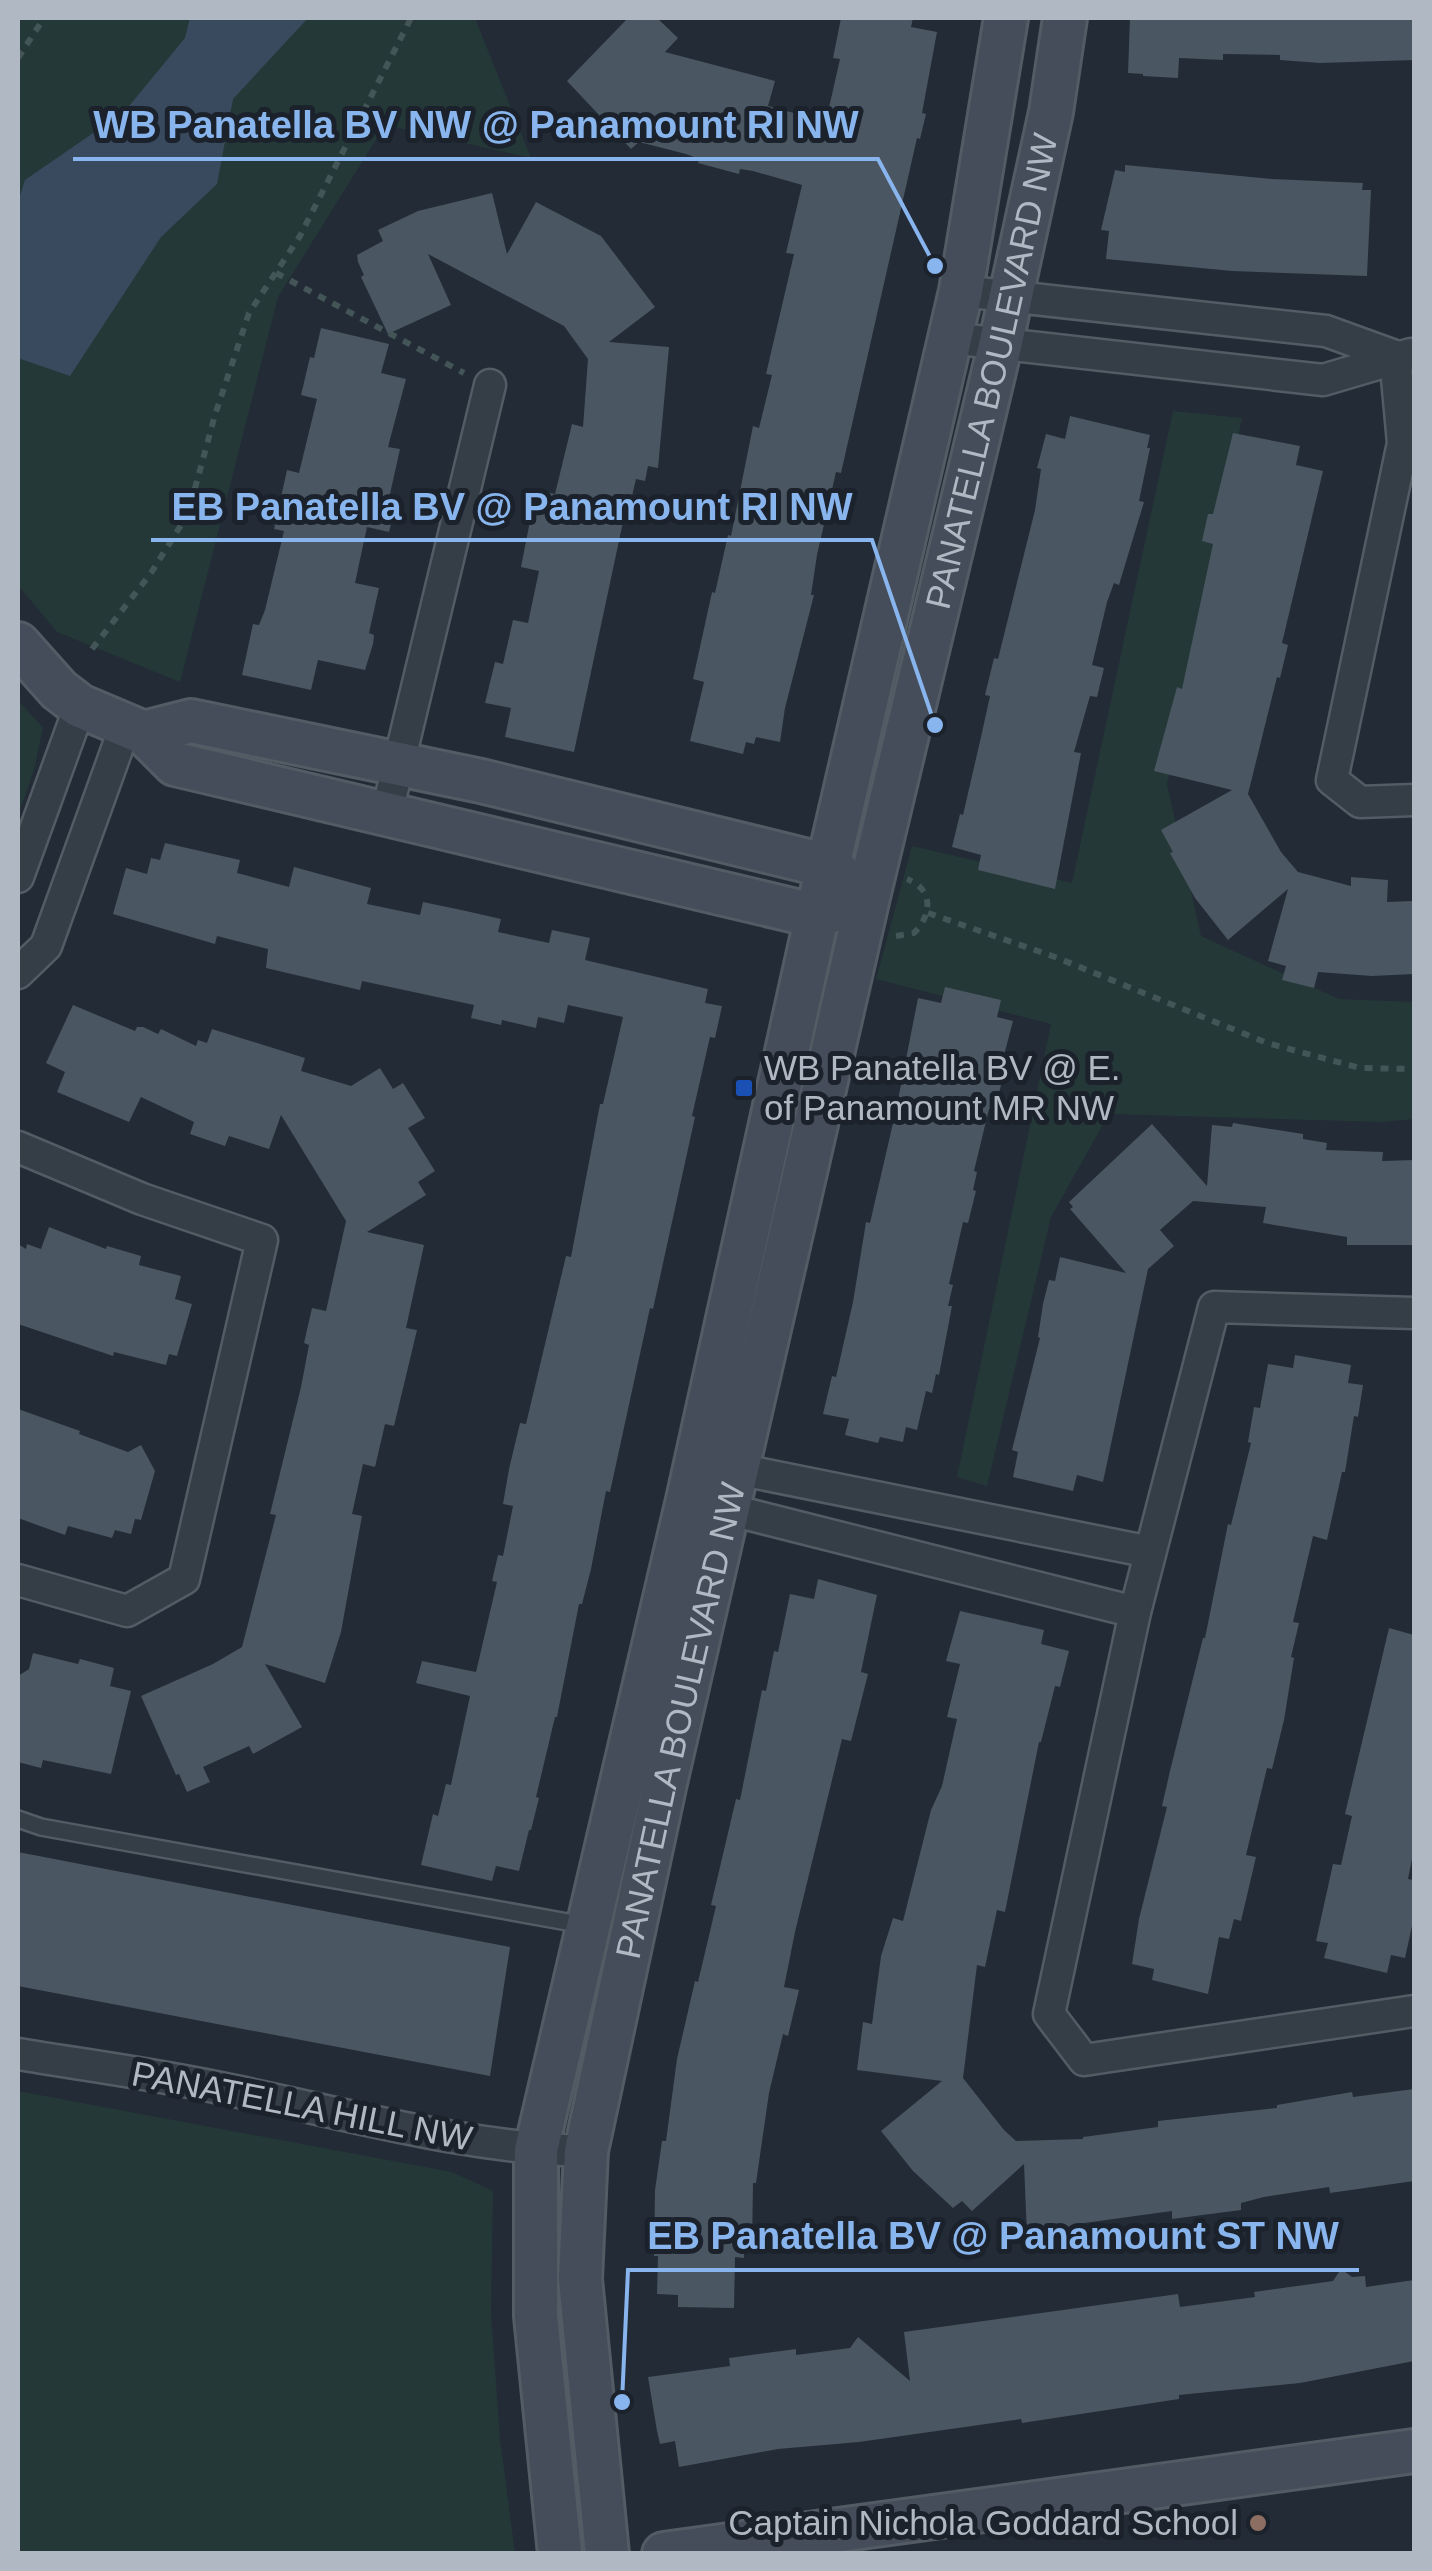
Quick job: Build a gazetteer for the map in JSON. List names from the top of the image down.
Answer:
{
  "streets": {
    "street": ["PANATELLA BOULEVARD NW", "PANATELLA HILL NW"]
  },
  "crossings": [
    ["PANATELLA BOULEVARD NW", "PANATELLA HILL NW"]
  ],
  "places": {
    "other": [
      "WB Panatella BV NW @ Panamount RI NW",
      "EB Panatella BV @ Panamount RI NW",
      "EB Panatella BV @ Panamount ST NW",
      "Captain Nichola Goddard School"
    ],
    "transit": ["WB Panatella BV @ E. of Panamount MR NW"]
  }
}
